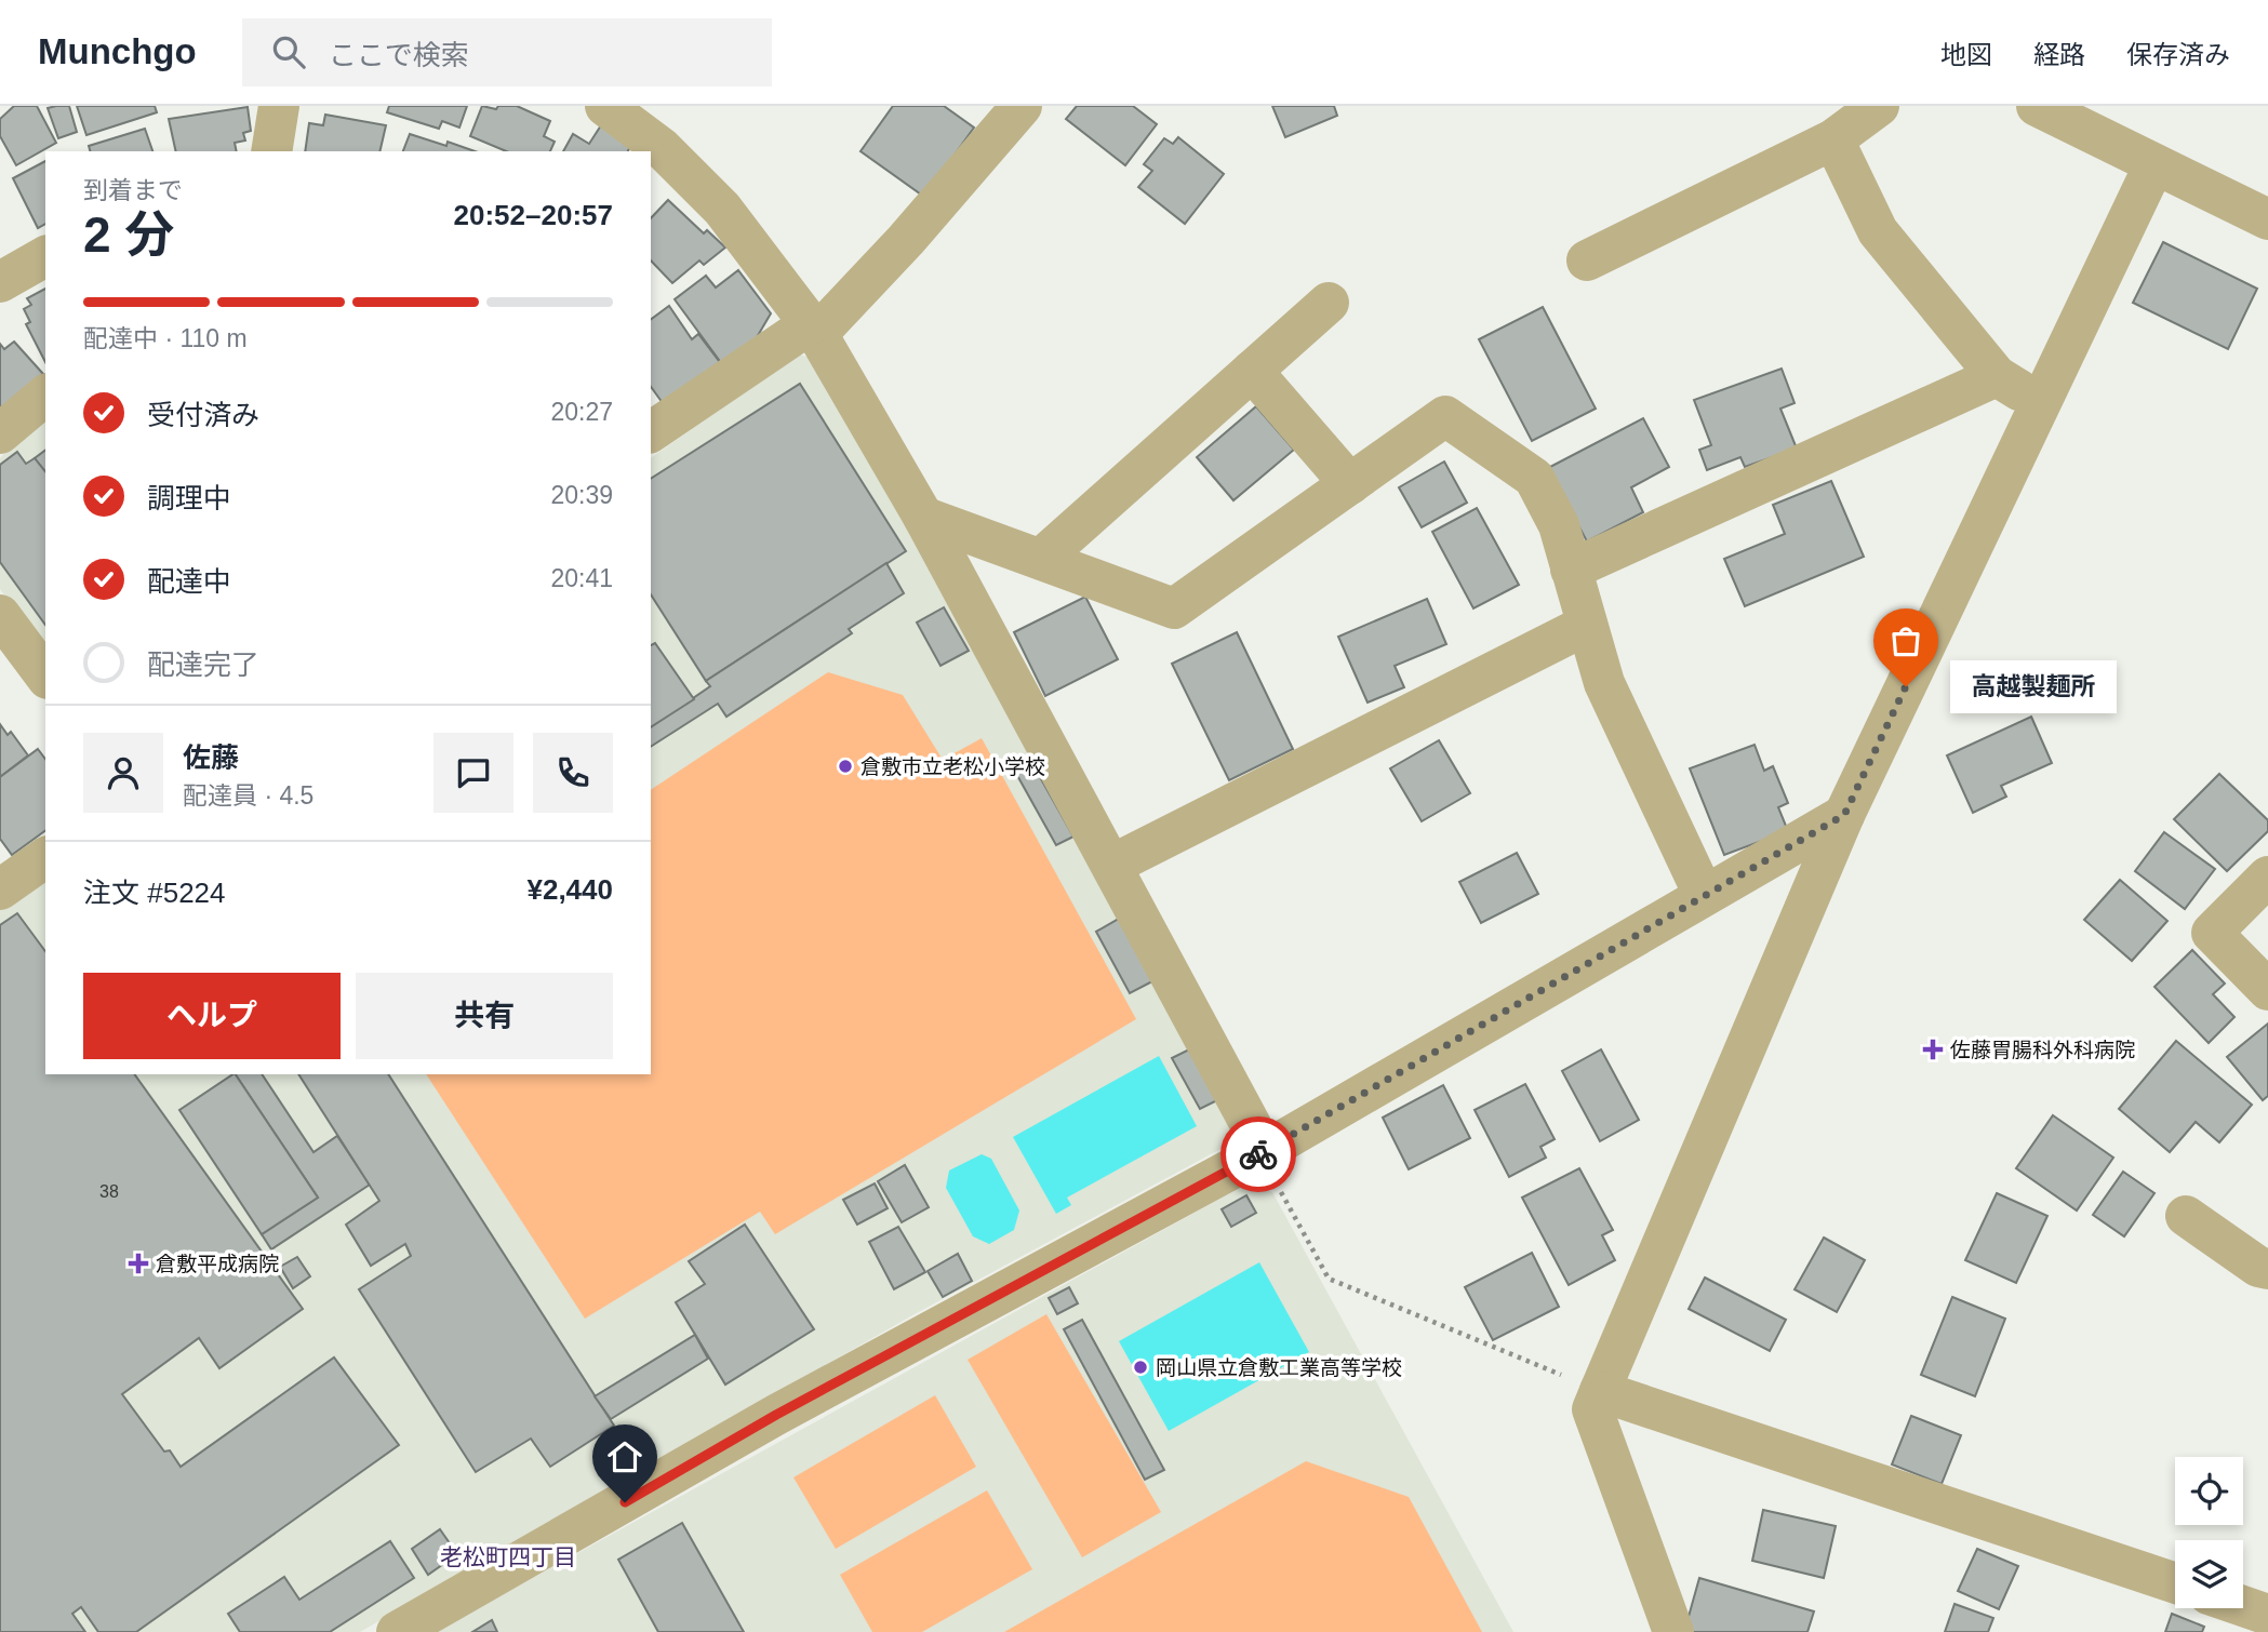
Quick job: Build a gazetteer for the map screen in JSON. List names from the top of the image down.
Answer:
{
  "districts": ["老松町四丁目"],
  "places": {
    "other": ["高越製麺所", "倉敷市立老松小学校", "岡山県立倉敷工業高等学校"],
    "health": ["佐藤胃腸科外科病院", "倉敷平成病院"]
  },
  "house_numbers": ["38"],
  "page": {
    "header": "Munchgo",
    "search": "ここで検索",
    "nav": ["地図", "経路", "保存済み"],
    "heading": ["2 分", "到着まで", "20:52–20:57"],
    "panel": [
      "佐藤",
      "配達員 · 4.5",
      "注文 #5224",
      "¥2,440"
    ],
    "bar": "配達中 · 110 m",
    "list": [
      ["受付済み", "20:27"],
      ["調理中", "20:39"],
      ["配達中", "20:41"],
      "配達完了"
    ],
    "bubble": "高越製麺所",
    "buttons": ["ヘルプ", "共有"]
  }
}
